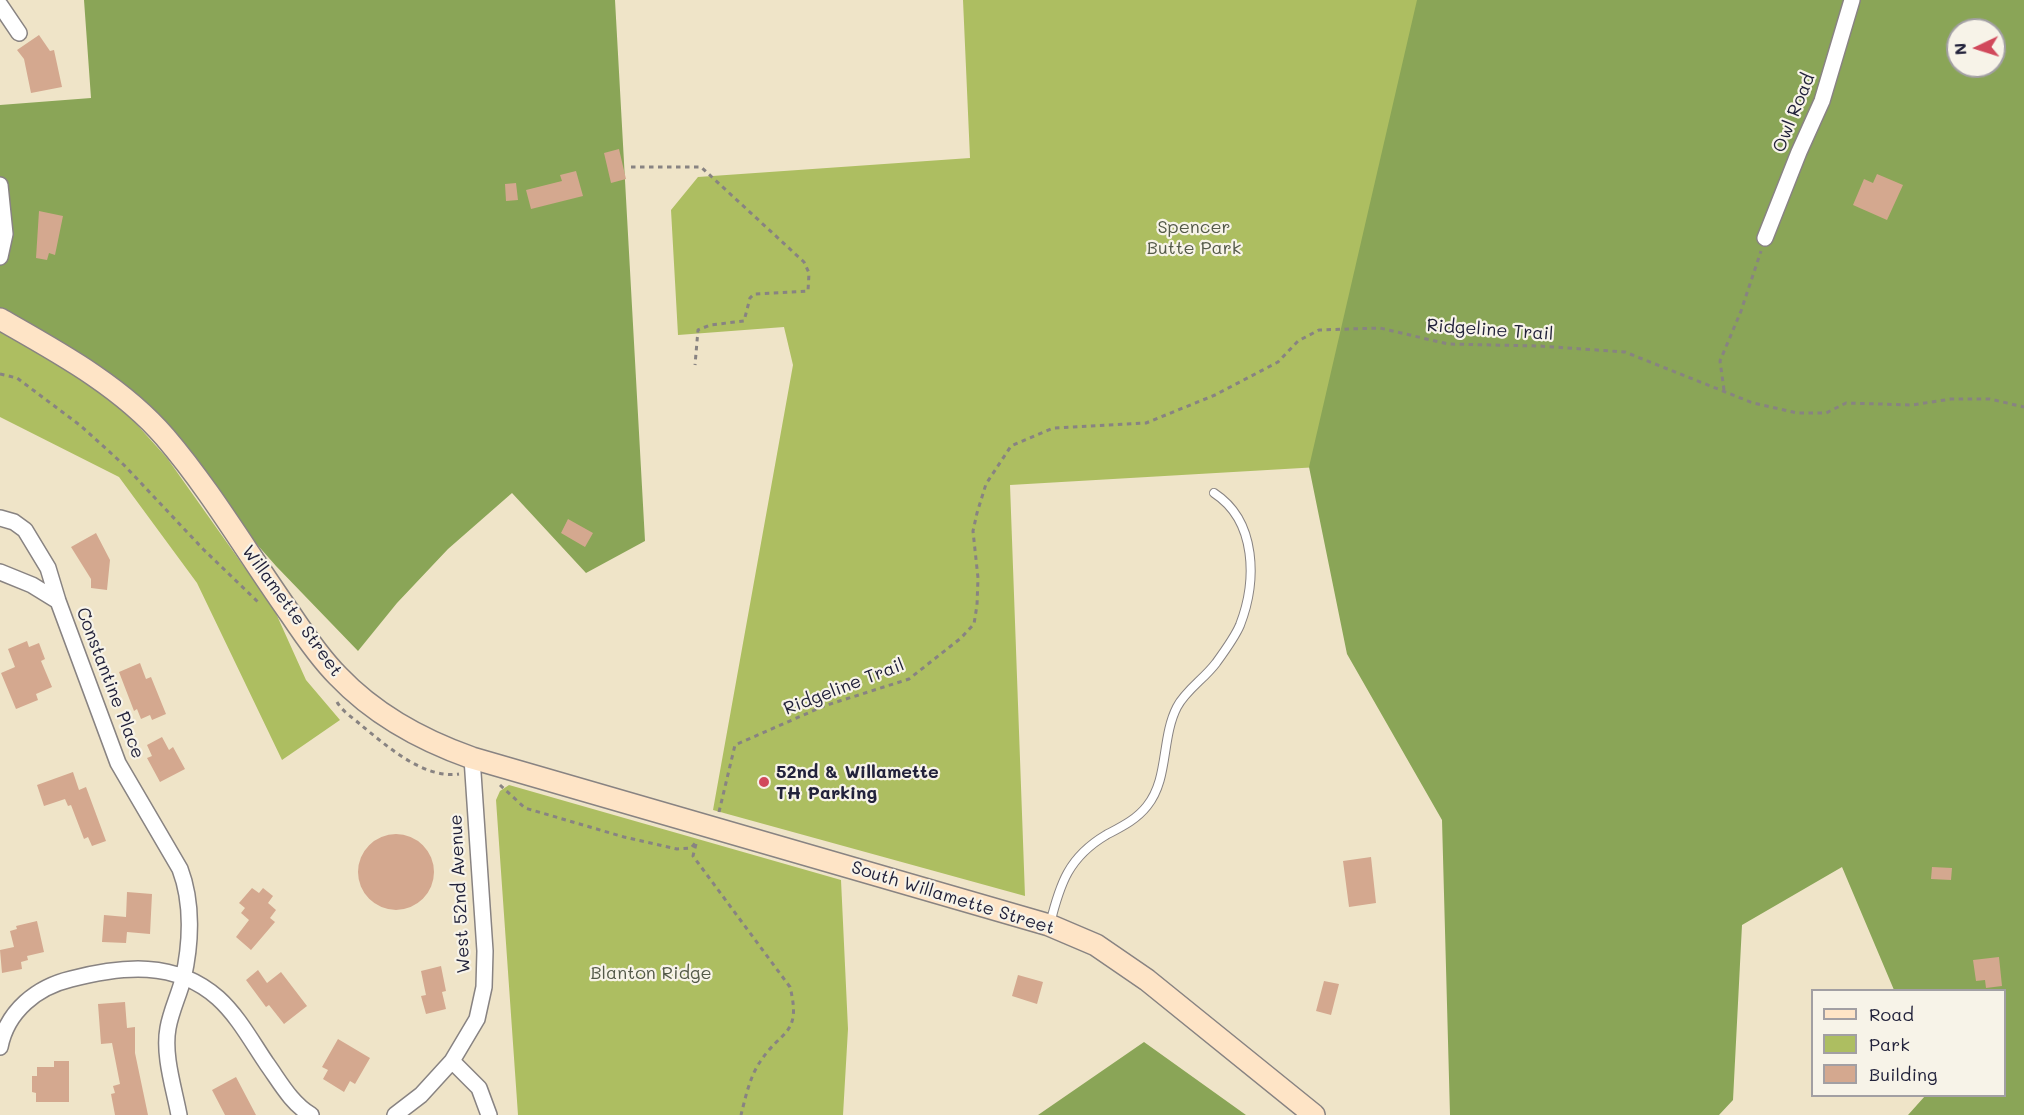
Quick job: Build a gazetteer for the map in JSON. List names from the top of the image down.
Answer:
{
  "streets": {
    "main road": ["Willamette Street", "South Willamette Street"],
    "street": ["Owl Road", "Constantine Place", "West 52nd Avenue"],
    "path": ["Ridgeline Trail"]
  },
  "crossings": [
    ["Ridgeline Trail", "Willamette Street"],
    ["Ridgeline Trail", "South Willamette Street"],
    ["Willamette Street", "West 52nd Avenue"],
    ["Willamette Street", "South Willamette Street"]
  ],
  "parks": ["Spencer Butte Park", "Blanton Ridge"],
  "places": ["52nd & Willamette TH Parking"],
  "legend": ["Road", "Park", "Building"],
  "north": "left"
}
